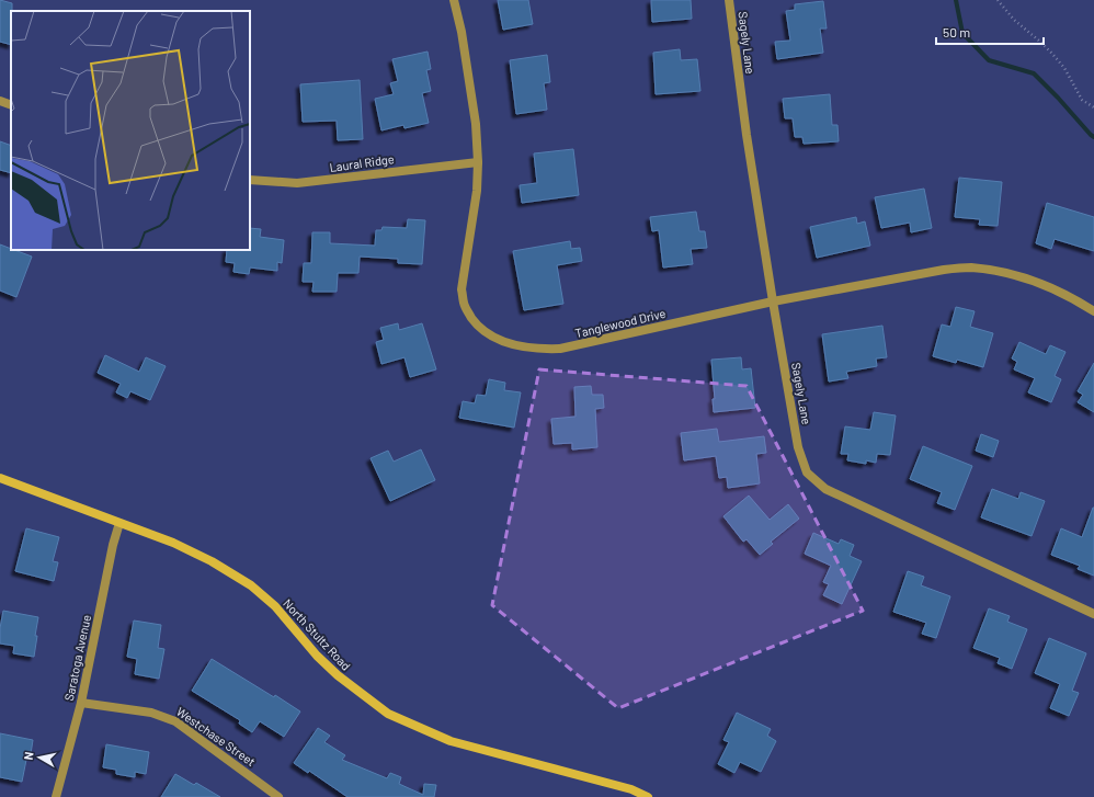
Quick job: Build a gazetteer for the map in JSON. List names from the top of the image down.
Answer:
{
  "streets": {
    "street": [
      "Sagely Lane",
      "Laural Ridge",
      "Tanglewood Drive",
      "North Stultz Road",
      "Saratoga Avenue",
      "Westchase Street"
    ]
  },
  "crossings": [
    ["Sagely Lane", "Tanglewood Drive"],
    ["Laural Ridge", "Tanglewood Drive"],
    ["North Stultz Road", "Saratoga Avenue"],
    ["Saratoga Avenue", "Westchase Street"]
  ],
  "scale_bar": "50 m",
  "north": "left"
}
